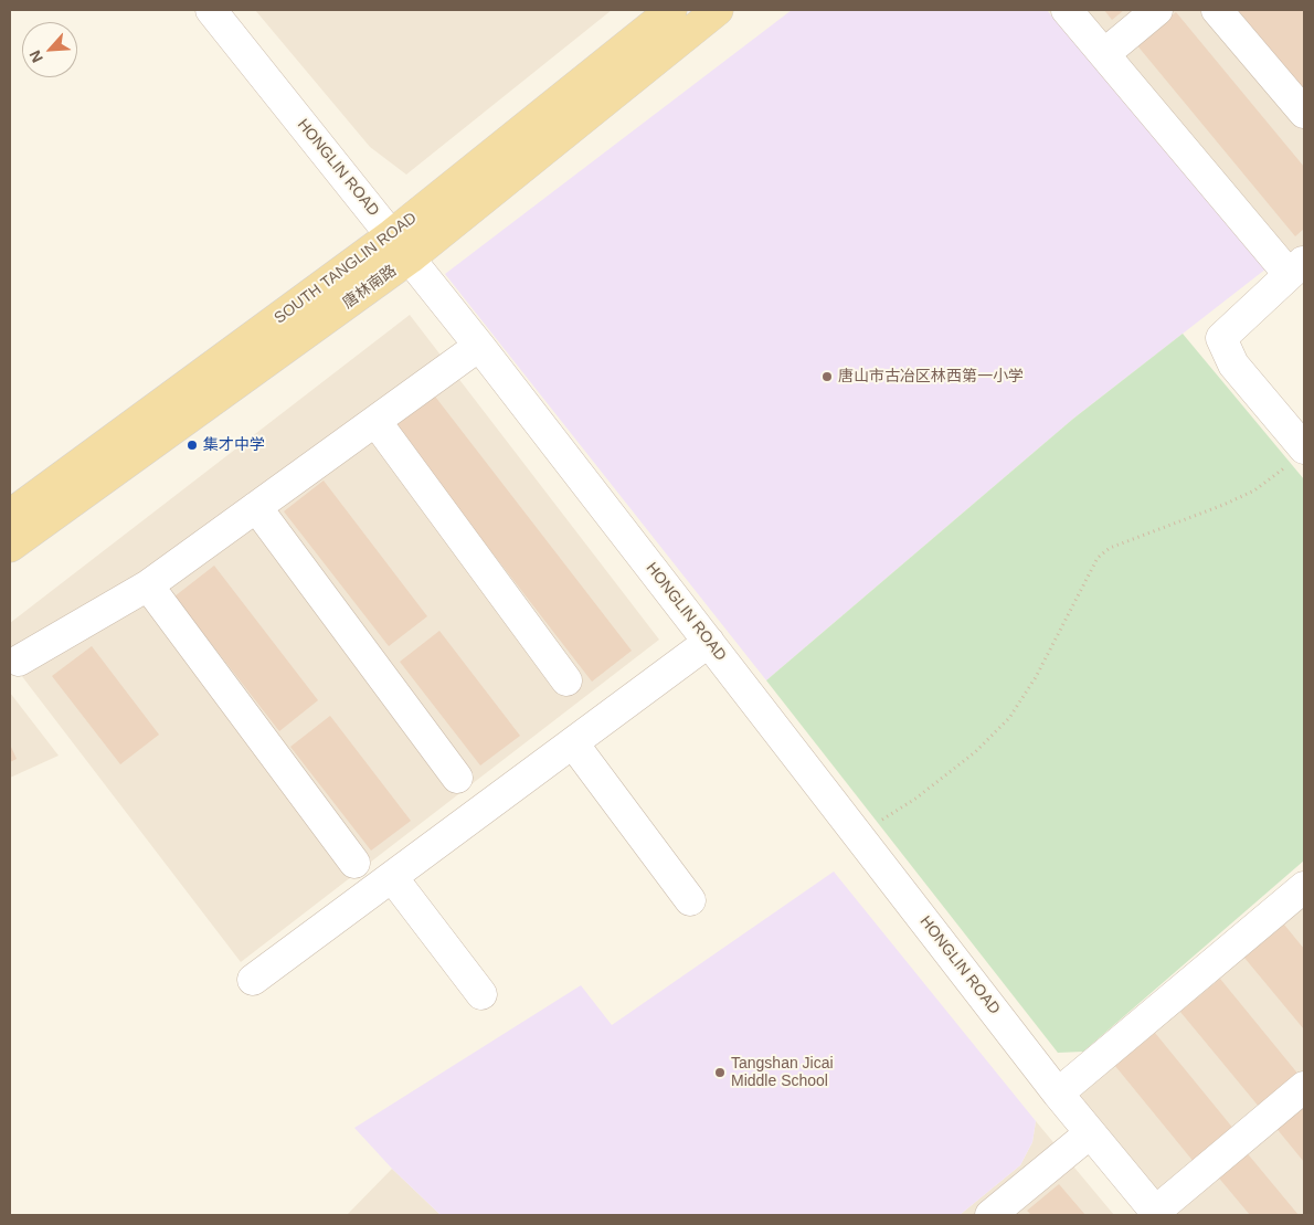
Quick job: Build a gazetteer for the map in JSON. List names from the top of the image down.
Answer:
{
  "streets": {
    "main road": ["SOUTH TANGLIN ROAD", "唐林南路"],
    "street": ["HONGLIN ROAD"]
  },
  "crossings": [
    ["HONGLIN ROAD", "SOUTH TANGLIN ROAD"],
    ["HONGLIN ROAD", "唐林南路"]
  ],
  "places": ["唐山市古冶区林西第一小学", "集才中学", "Tangshan Jicai Middle School"],
  "north": "bottom left"
}
